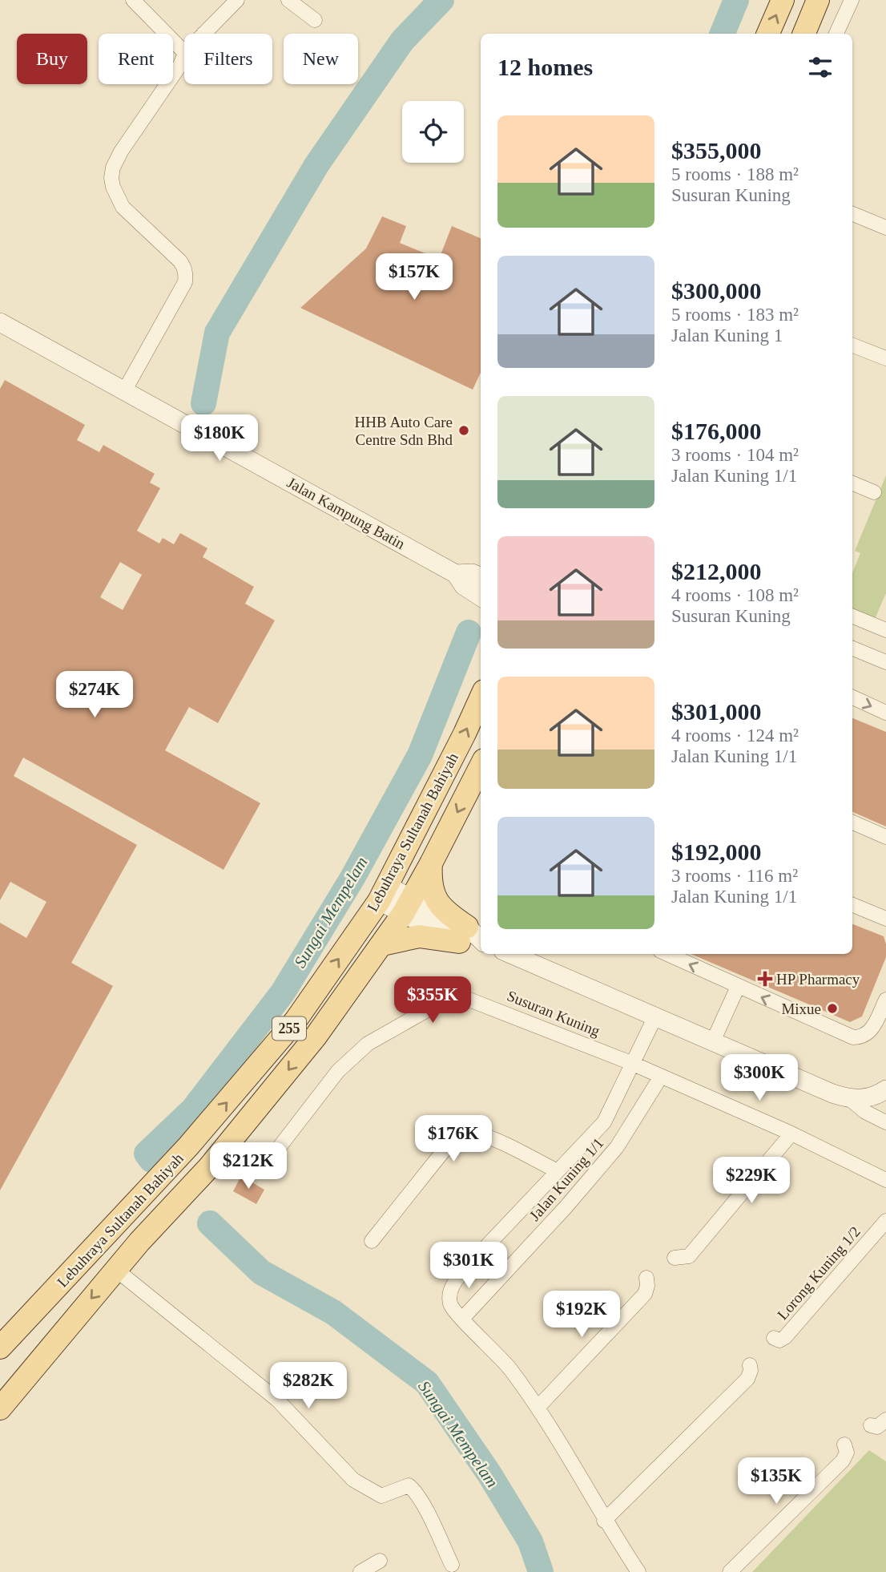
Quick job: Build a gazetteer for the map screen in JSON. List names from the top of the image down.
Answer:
{
  "streets": {
    "main road": ["Lebuhraya Sultanah Bahiyah", "255"],
    "street": [
      "Jalan Kampung Batin",
      "Susuran Kuning",
      "Jalan Kuning 1/1",
      "Lorong Kuning 1/2"
    ]
  },
  "crossings": [
    ["Susuran Kuning", "Jalan Kuning 1/1"]
  ],
  "water": ["Sungai Mempelam"],
  "places": {
    "other": ["HHB Auto Care Centre Sdn Bhd", "Mixue"],
    "health": ["HP Pharmacy"]
  },
  "page": {
    "chip": [
      "Buy",
      "Rent",
      "Filters",
      "New"
    ],
    "heading": "12 homes",
    "list": [
      {
        "name": "$355,000",
        "note": "5 rooms · 188 m² · Susuran Kuning"
      },
      {
        "name": "$300,000",
        "note": "5 rooms · 183 m² · Jalan Kuning 1"
      },
      {
        "name": "$176,000",
        "note": "3 rooms · 104 m² · Jalan Kuning 1/1"
      },
      {
        "name": "$212,000",
        "note": "4 rooms · 108 m² · Susuran Kuning"
      },
      {
        "name": "$301,000",
        "note": "4 rooms · 124 m² · Jalan Kuning 1/1"
      },
      {
        "name": "$192,000",
        "note": "3 rooms · 116 m² · Jalan Kuning 1/1"
      }
    ],
    "price": [
      "$157K",
      "$180K",
      "$274K",
      "$355K",
      "$300K",
      "$176K",
      "$212K",
      "$229K",
      "$301K",
      "$192K",
      "$282K",
      "$135K"
    ]
  }
}
